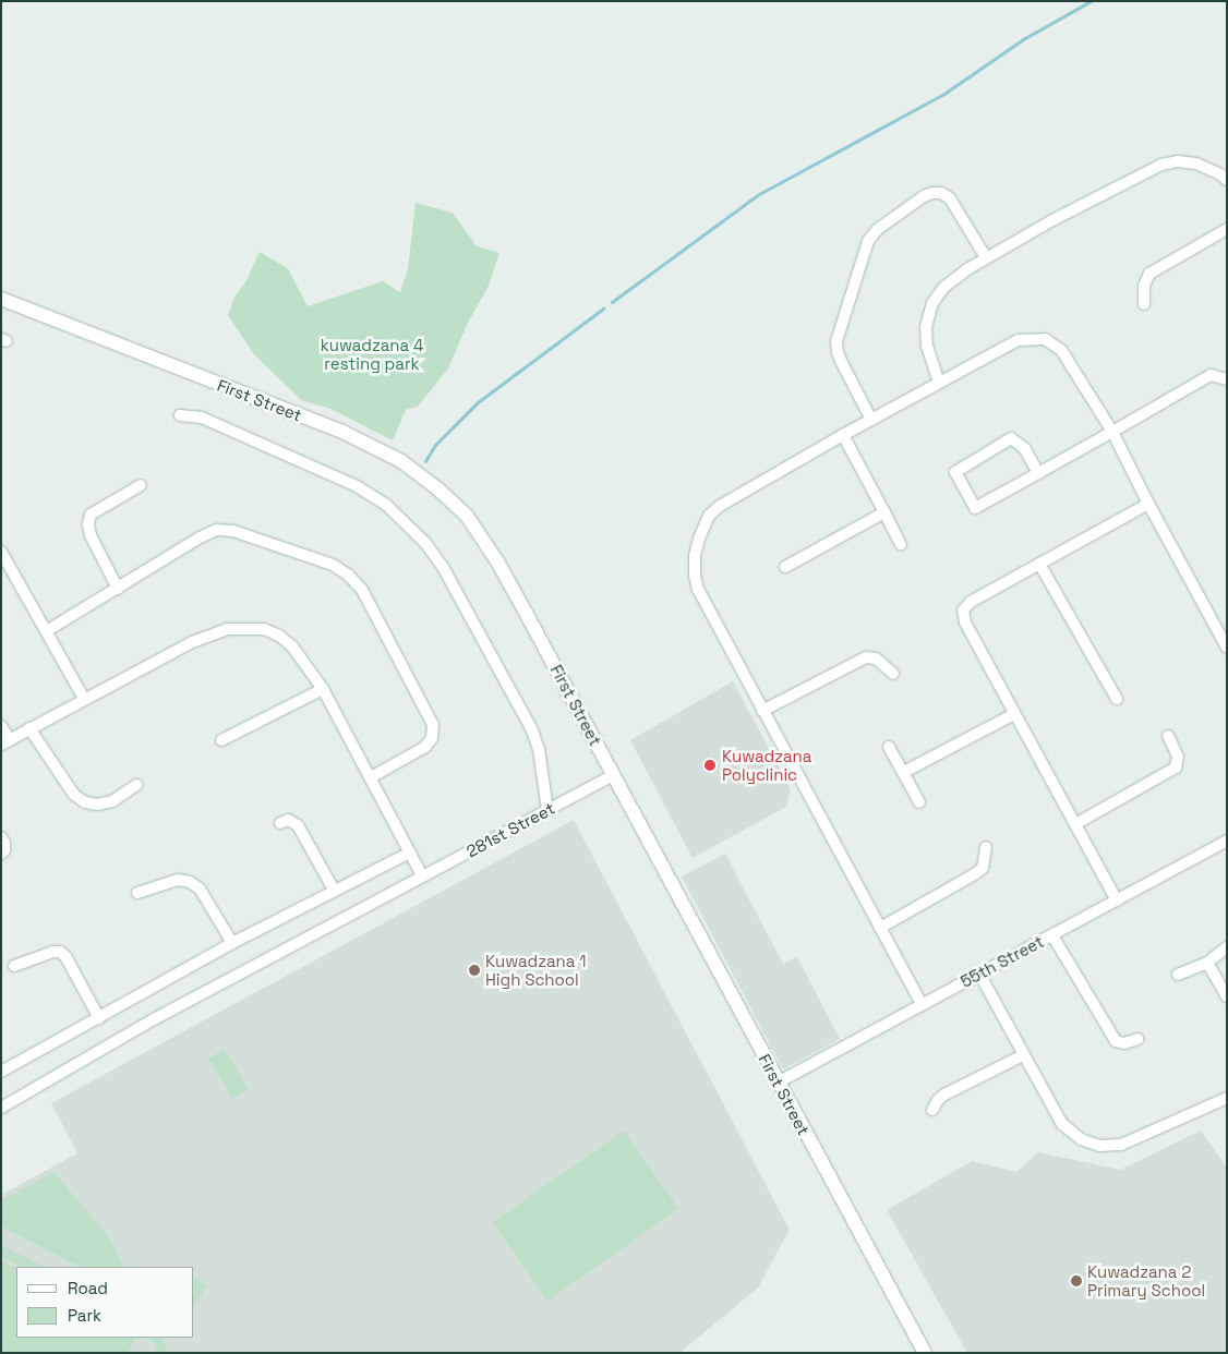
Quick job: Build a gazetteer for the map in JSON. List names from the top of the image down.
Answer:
{
  "streets": {
    "street": ["First Street", "281st Street", "55th Street"]
  },
  "crossings": [
    ["First Street", "281st Street"],
    ["First Street", "55th Street"]
  ],
  "parks": ["kuwadzana 4 resting park"],
  "places": ["Kuwadzana Polyclinic", "Kuwadzana 1 High School", "Kuwadzana 2 Primary School"],
  "legend": ["Road", "Park"]
}
